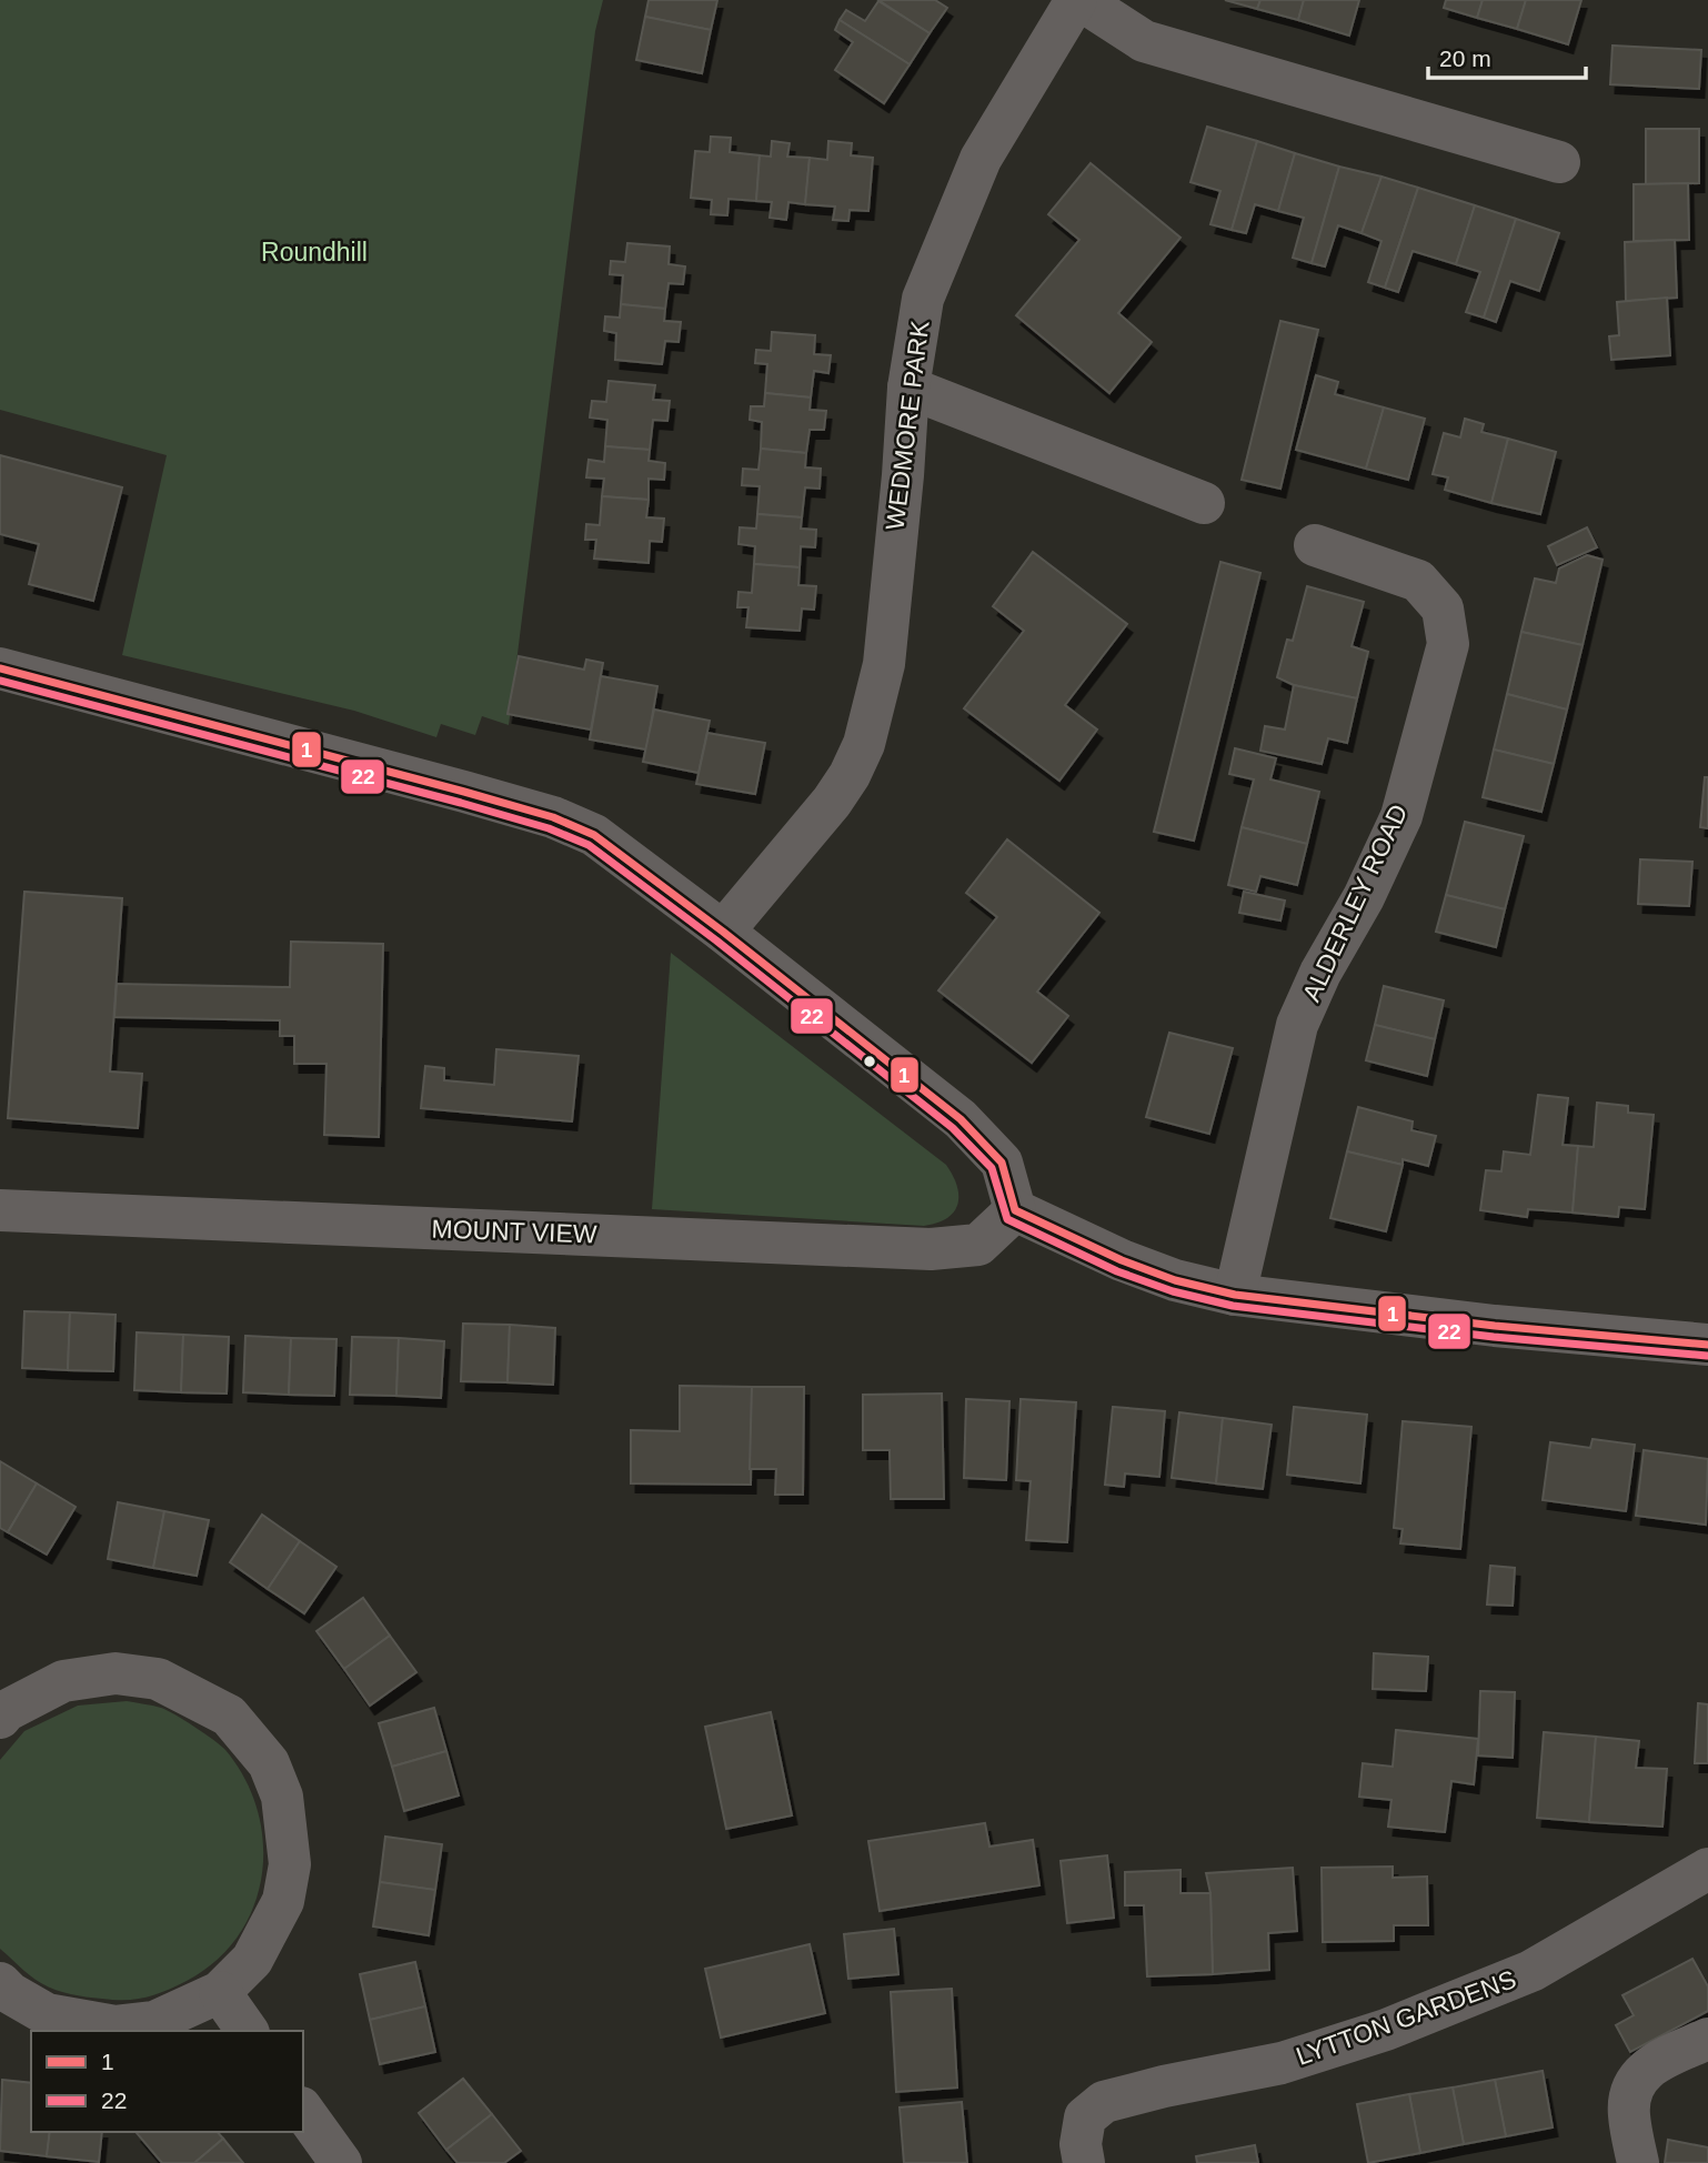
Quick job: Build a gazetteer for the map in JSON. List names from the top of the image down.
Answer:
{
  "streets": {
    "street": [
      "WEDMORE PARK",
      "ALDERLEY ROAD",
      "MOUNT VIEW",
      "LYTTON GARDENS"
    ]
  },
  "parks": ["Roundhill"],
  "lines": ["transit line 1", "transit line 22"],
  "legend": ["1", "22"],
  "scale_bar": "20 m"
}
